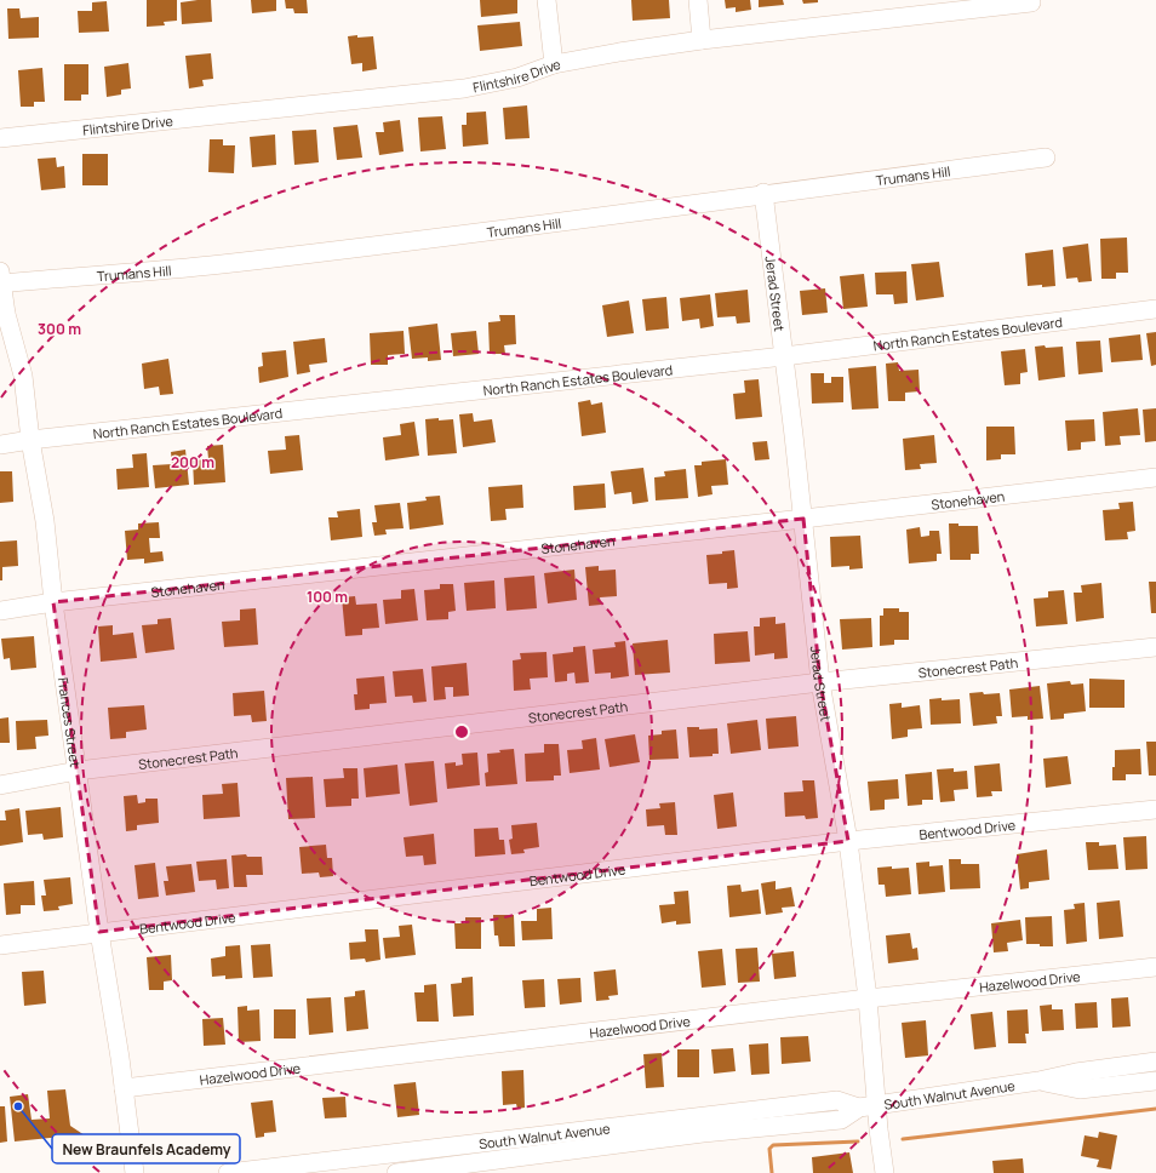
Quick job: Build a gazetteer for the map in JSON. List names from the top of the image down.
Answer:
{
  "streets": {
    "street": [
      "Flintshire Drive",
      "Trumans Hill",
      "Jerad Street",
      "North Ranch Estates Boulevard",
      "Stonehaven",
      "Stonecrest Path",
      "Frances Street",
      "Bentwood Drive",
      "Hazelwood Drive",
      "South Walnut Avenue"
    ]
  },
  "crossings": [
    ["Trumans Hill", "Jerad Street"],
    ["Trumans Hill", "Frances Street"],
    ["Jerad Street", "North Ranch Estates Boulevard"],
    ["Jerad Street", "Stonehaven"],
    ["Jerad Street", "Stonecrest Path"],
    ["Jerad Street", "Bentwood Drive"],
    ["Jerad Street", "Hazelwood Drive"],
    ["Jerad Street", "South Walnut Avenue"],
    ["North Ranch Estates Boulevard", "Frances Street"],
    ["Stonehaven", "Frances Street"],
    ["Stonecrest Path", "Frances Street"],
    ["Frances Street", "Bentwood Drive"],
    ["Frances Street", "Hazelwood Drive"]
  ],
  "places": ["New Braunfels Academy"],
  "rings": ["300 m", "200 m", "100 m"]
}
